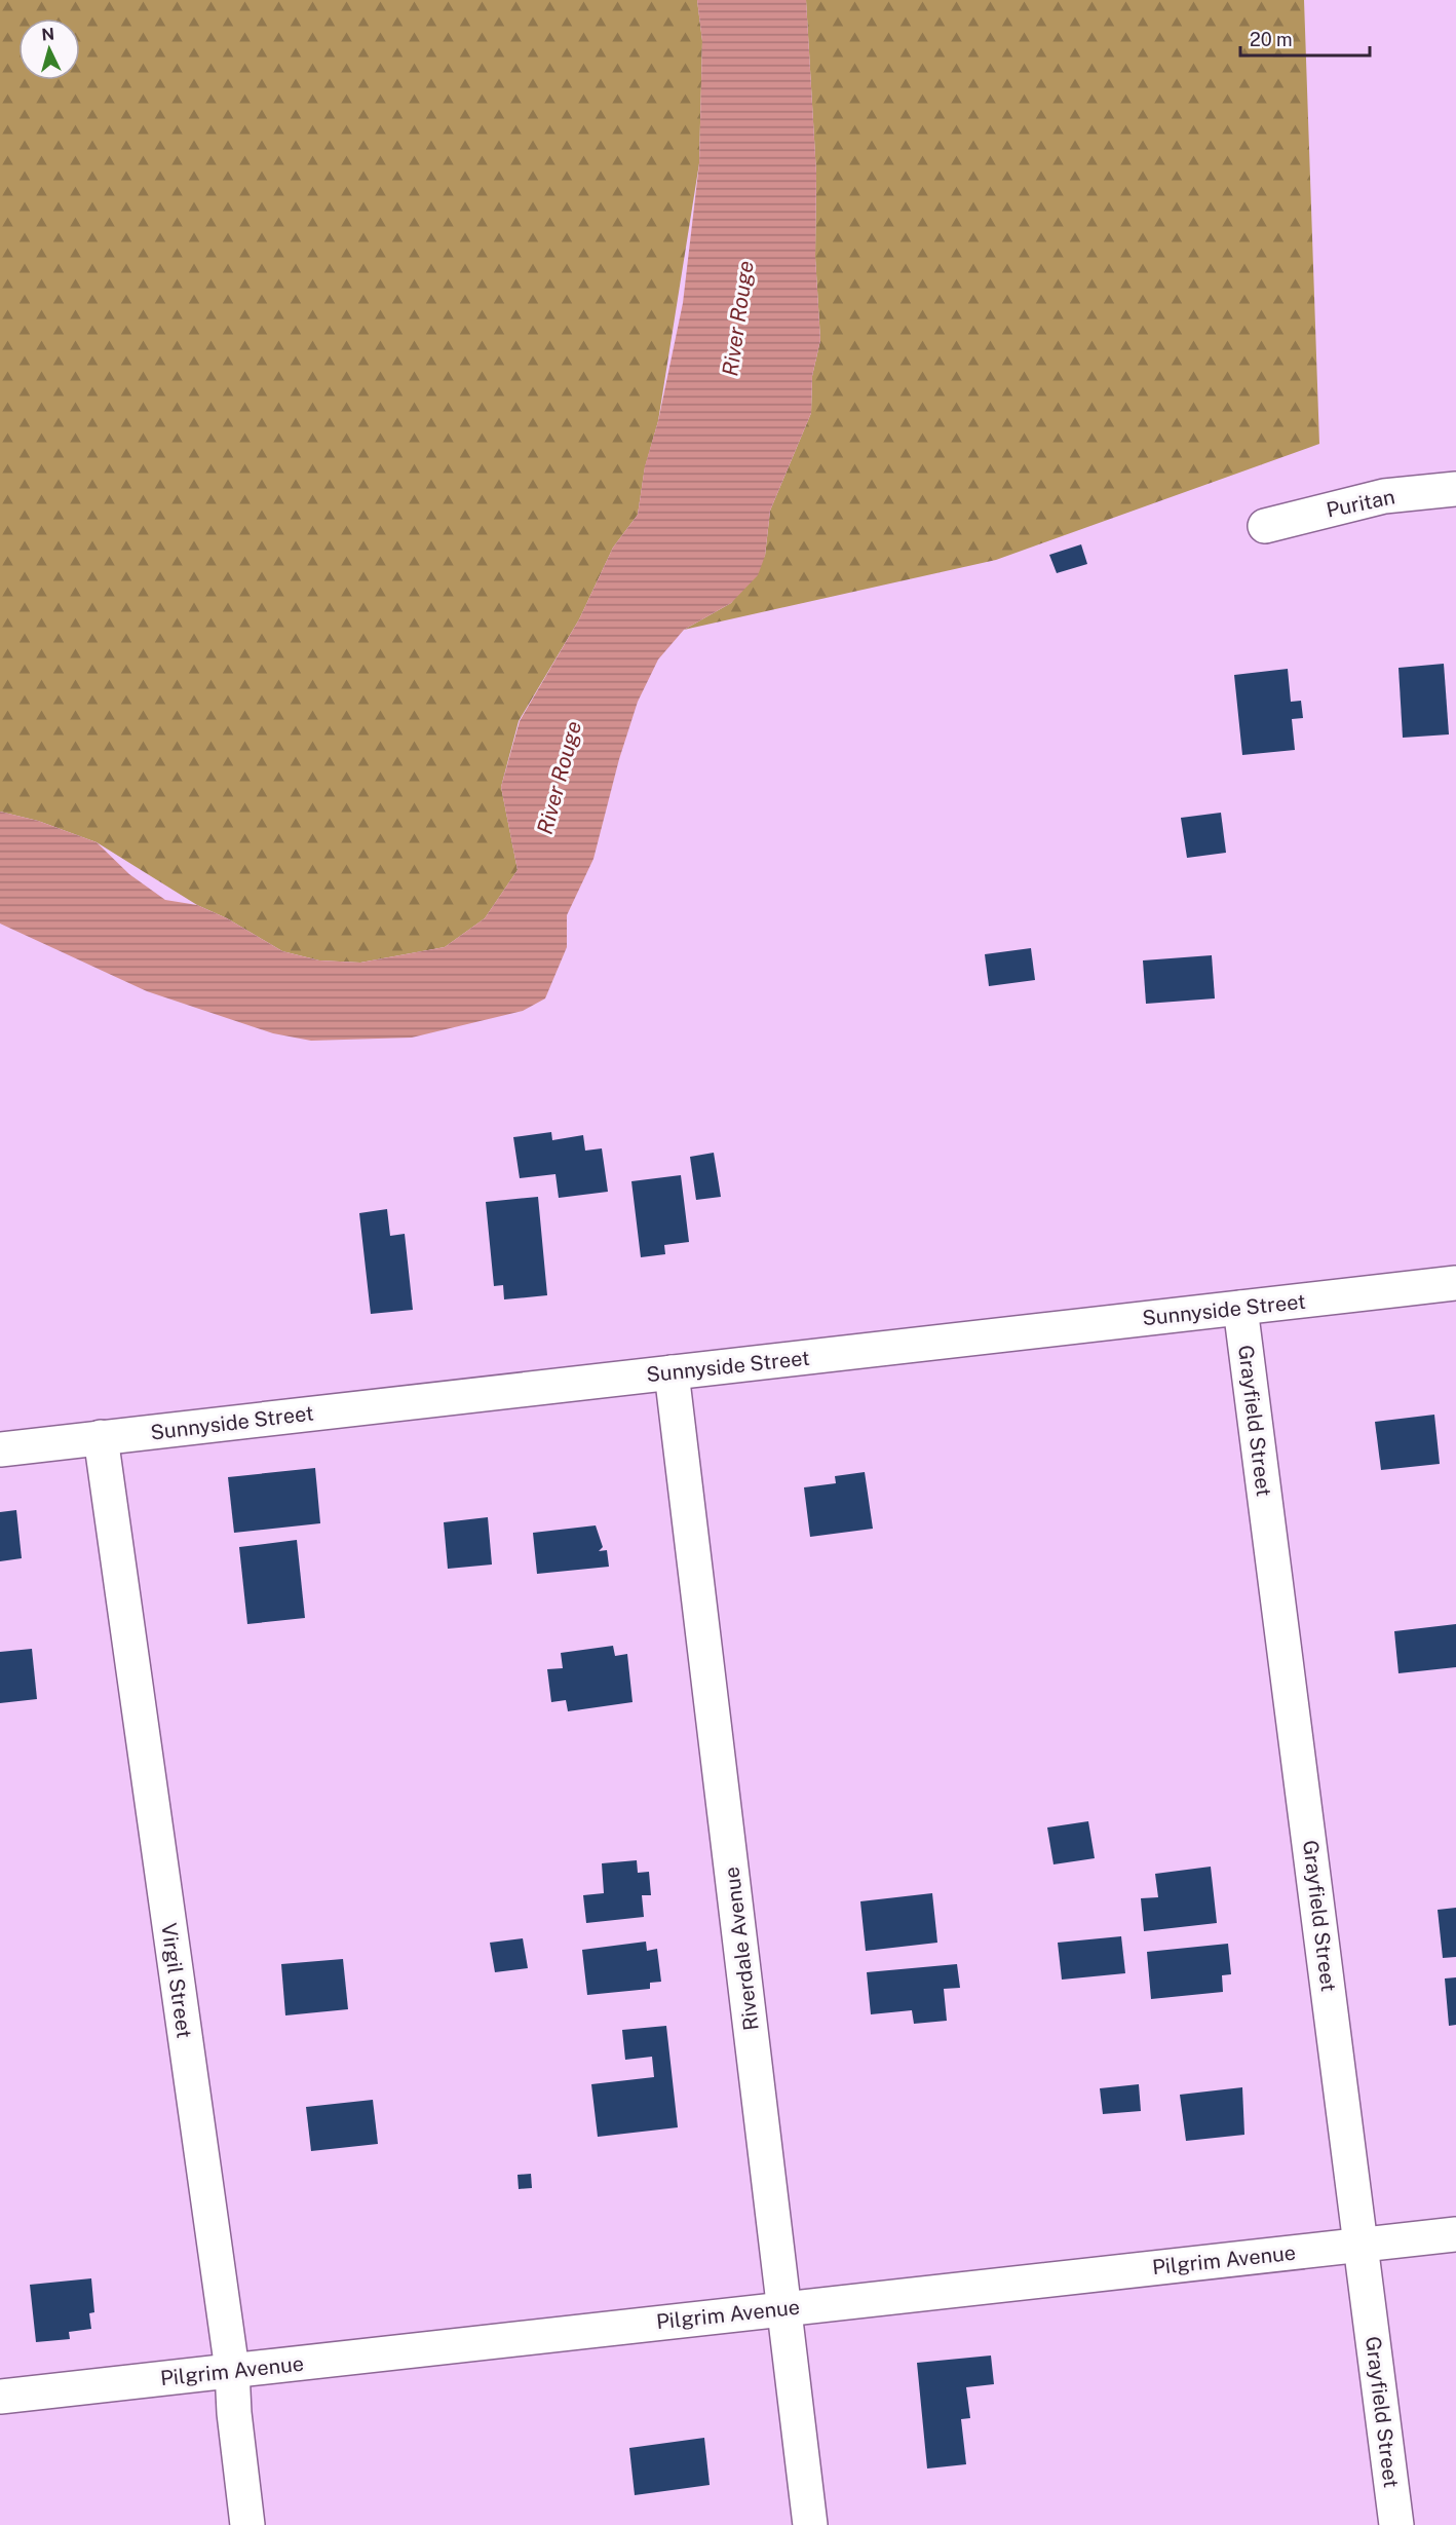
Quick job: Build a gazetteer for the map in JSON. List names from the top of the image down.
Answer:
{
  "streets": {
    "street": [
      "Puritan",
      "Sunnyside Street",
      "Grayfield Street",
      "Riverdale Avenue",
      "Virgil Street",
      "Pilgrim Avenue"
    ]
  },
  "crossings": [
    ["Sunnyside Street", "Grayfield Street"],
    ["Sunnyside Street", "Riverdale Avenue"],
    ["Sunnyside Street", "Virgil Street"],
    ["Grayfield Street", "Pilgrim Avenue"],
    ["Riverdale Avenue", "Pilgrim Avenue"],
    ["Virgil Street", "Pilgrim Avenue"]
  ],
  "water": ["River Rouge"],
  "scale_bar": "20 m",
  "north": "top"
}
